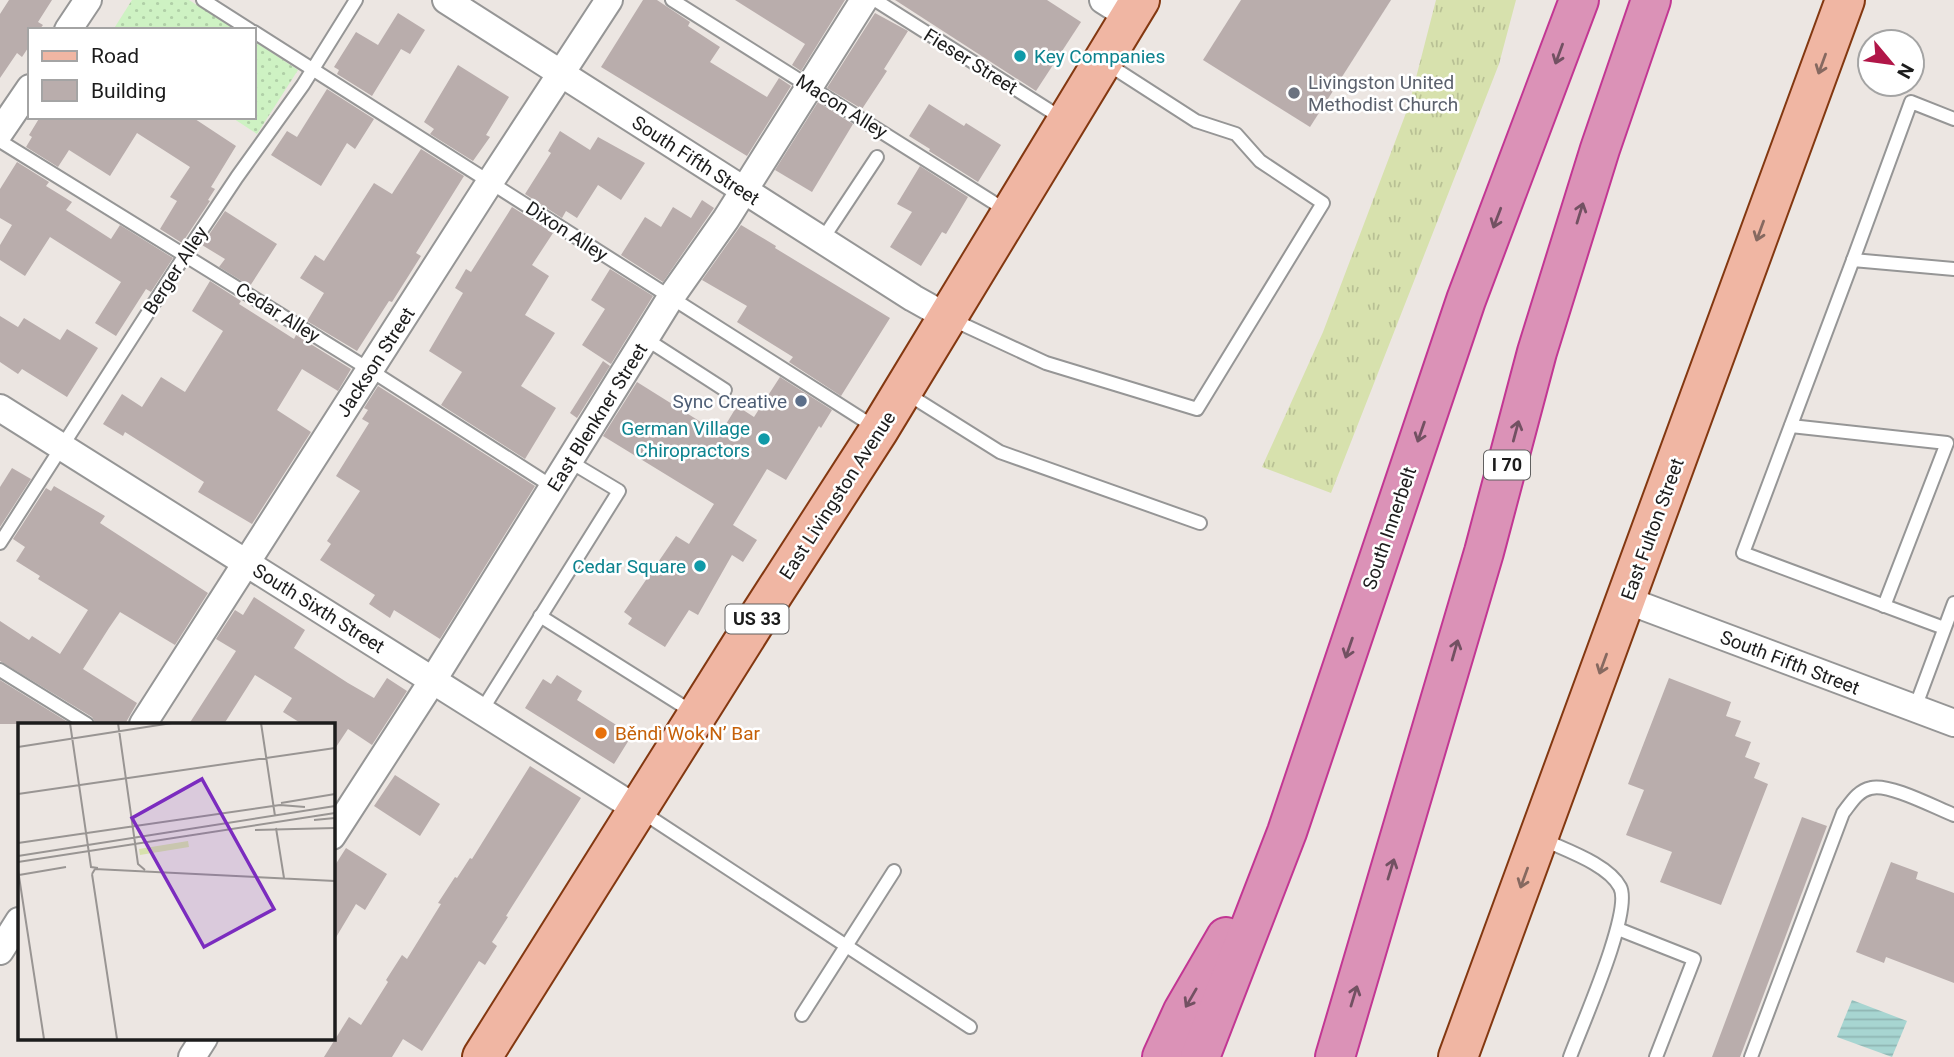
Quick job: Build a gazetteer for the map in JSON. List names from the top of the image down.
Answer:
{
  "streets": {
    "highway": ["I 70", "South Innerbelt"],
    "main road": ["East Livingston Avenue", "East Fulton Street", "US 33"],
    "street": [
      "South Fifth Street",
      "Jackson Street",
      "East Blenkner Street",
      "South Sixth Street"
    ],
    "lane": [
      "Fieser Street",
      "Macon Alley",
      "Dixon Alley",
      "Berger Alley",
      "Cedar Alley"
    ]
  },
  "crossings": [
    ["Fieser Street", "East Livingston Avenue"],
    ["Macon Alley", "East Blenkner Street"],
    ["Macon Alley", "East Livingston Avenue"],
    ["South Fifth Street", "Jackson Street"],
    ["South Fifth Street", "East Blenkner Street"],
    ["South Fifth Street", "East Livingston Avenue"],
    ["South Fifth Street", "East Fulton Street"],
    ["Dixon Alley", "Berger Alley"],
    ["Dixon Alley", "Jackson Street"],
    ["Dixon Alley", "East Blenkner Street"],
    ["Dixon Alley", "East Livingston Avenue"],
    ["Berger Alley", "Cedar Alley"],
    ["Berger Alley", "South Sixth Street"],
    ["Cedar Alley", "Jackson Street"],
    ["Cedar Alley", "East Blenkner Street"],
    ["Jackson Street", "South Sixth Street"],
    ["East Blenkner Street", "South Sixth Street"],
    ["East Livingston Avenue", "South Sixth Street"]
  ],
  "one_way": ["East Fulton Street"],
  "places": [
    "Key Companies",
    "Livingston United Methodist Church",
    "Sync Creative",
    "German Village Chiropractors",
    "Cedar Square",
    "Běndì Wok N’ Bar"
  ],
  "legend": ["Road", "Building"],
  "north": "bottom right"
}
